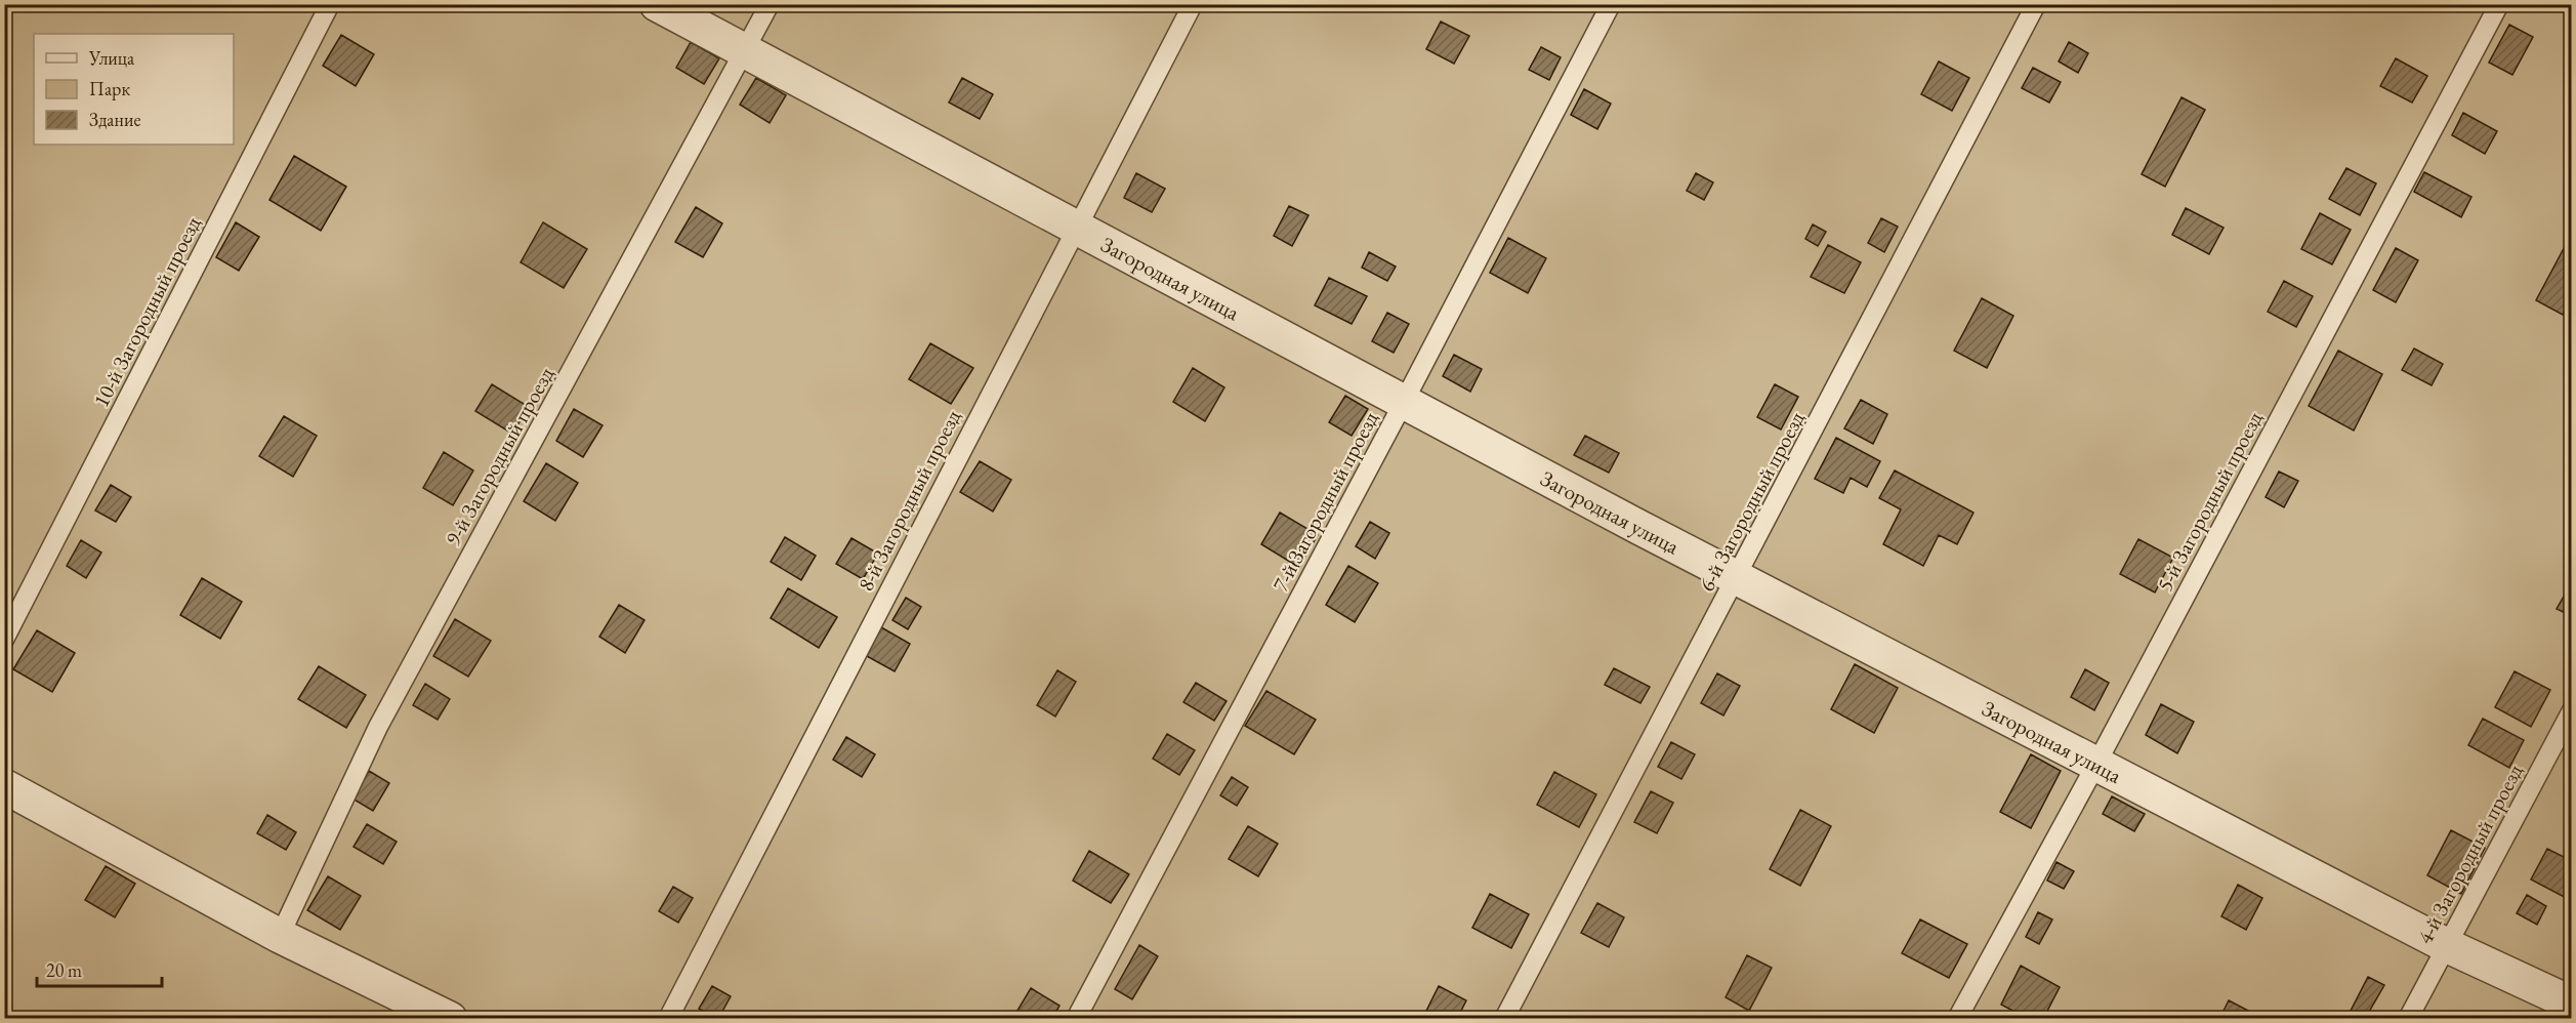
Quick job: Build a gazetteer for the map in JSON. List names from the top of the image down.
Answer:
{
  "streets": {
    "street": ["Загородная улица"],
    "lane": [
      "10-й Загородный проезд",
      "9-й Загородный проезд",
      "8-й Загородный проезд",
      "7-й Загородный проезд",
      "6-й Загородный проезд",
      "5-й Загородный проезд",
      "4-й Загородный проезд"
    ]
  },
  "crossings": [
    ["Загородная улица", "9-й Загородный проезд"],
    ["Загородная улица", "8-й Загородный проезд"],
    ["Загородная улица", "7-й Загородный проезд"],
    ["Загородная улица", "6-й Загородный проезд"],
    ["Загородная улица", "5-й Загородный проезд"],
    ["Загородная улица", "4-й Загородный проезд"]
  ],
  "legend": ["Улица", "Парк", "Здание"],
  "scale_bar": "20 m"
}
